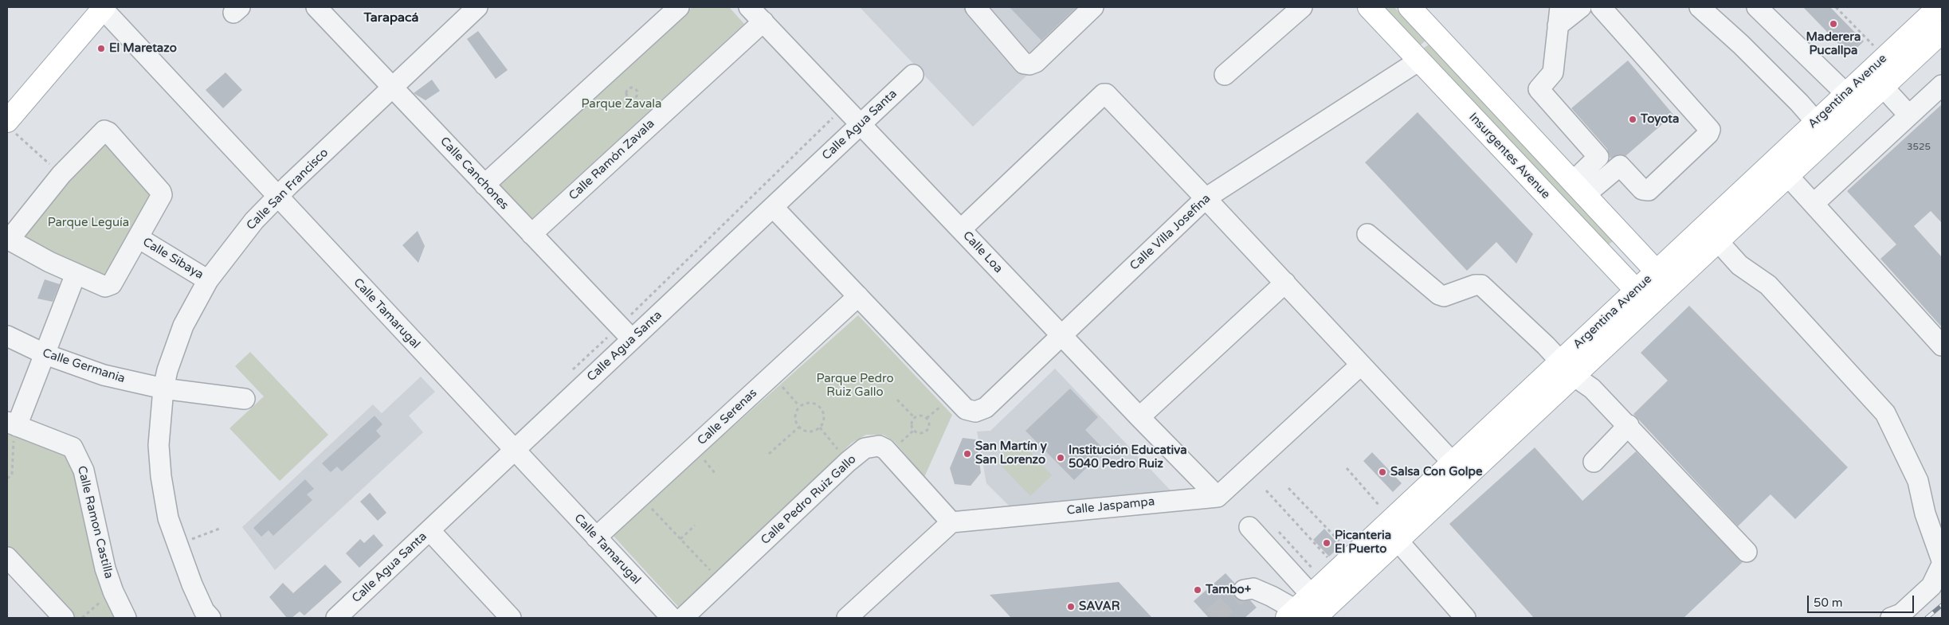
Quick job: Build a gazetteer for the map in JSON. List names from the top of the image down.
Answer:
{
  "streets": {
    "main road": ["Argentina Avenue", "Insurgentes Avenue"],
    "street": [
      "Calle Agua Santa",
      "Calle Ramón Zavala",
      "Calle Canchones",
      "Calle San Francisco",
      "Calle Villa Josefina",
      "Calle Loa",
      "Calle Sibaya",
      "Calle Tamarugal",
      "Calle Germania",
      "Calle Serenas",
      "Calle Pedro Ruiz Gallo",
      "Calle Jaspampa",
      "Calle Ramon Castilla"
    ]
  },
  "crossings": [
    ["Argentina Avenue", "Insurgentes Avenue"],
    ["Calle Agua Santa", "Calle Canchones"],
    ["Calle Agua Santa", "Calle Loa"],
    ["Calle Agua Santa", "Calle Tamarugal"],
    ["Insurgentes Avenue", "Calle Villa Josefina"],
    ["Calle Ramón Zavala", "Calle Canchones"],
    ["Calle Ramón Zavala", "Calle Loa"],
    ["Calle Canchones", "Calle San Francisco"],
    ["Calle San Francisco", "Calle Sibaya"],
    ["Calle San Francisco", "Calle Tamarugal"],
    ["Calle San Francisco", "Calle Germania"],
    ["Calle Villa Josefina", "Calle Loa"],
    ["Calle Villa Josefina", "Calle Serenas"],
    ["Calle Loa", "Calle Jaspampa"],
    ["Calle Tamarugal", "Calle Serenas"],
    ["Calle Pedro Ruiz Gallo", "Calle Jaspampa"]
  ],
  "districts": ["Tarapacá"],
  "parks": ["Parque Zavala", "Parque Leguía", "Parque Pedro Ruiz Gallo"],
  "places": [
    "Maderera Pucallpa",
    "El Maretazo",
    "Toyota",
    "San Martín y San Lorenzo",
    "Institución Educativa 5040 Pedro Ruiz",
    "Salsa Con Golpe",
    "Picanteria El Puerto",
    "Tambo+",
    "SAVAR"
  ],
  "house_numbers": ["3525"],
  "scale_bar": "50 m"
}
